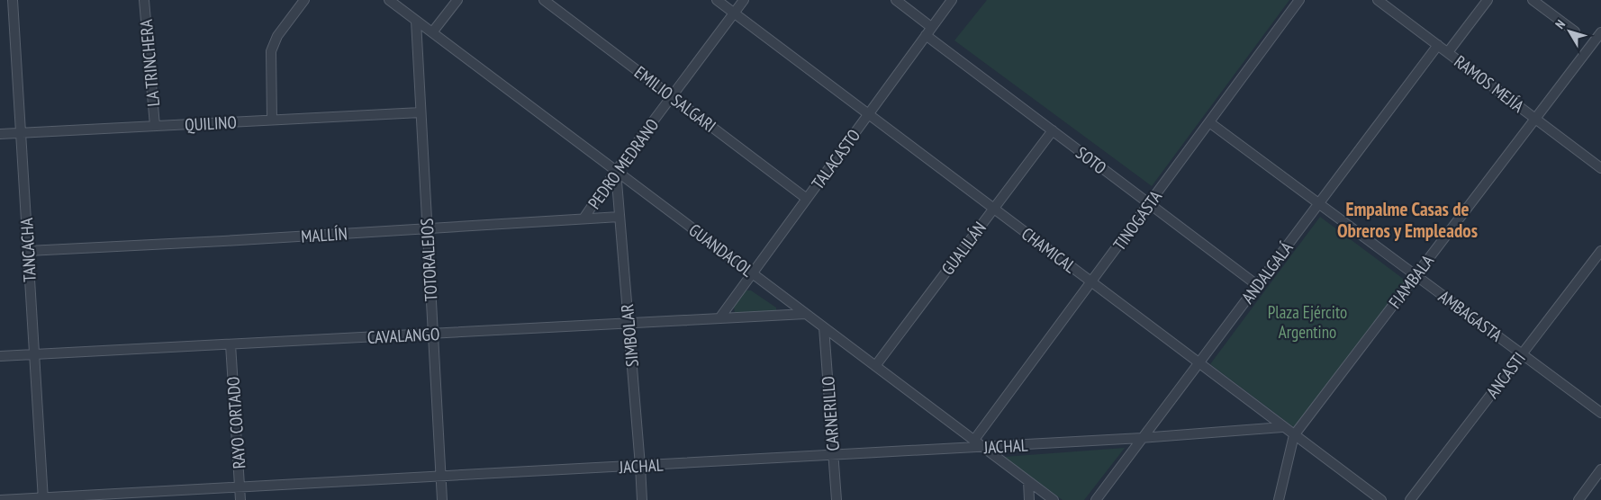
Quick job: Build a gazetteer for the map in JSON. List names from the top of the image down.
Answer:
{
  "streets": {
    "street": [
      "LA TRINCHERA",
      "RAMOS MEJÍA",
      "EMILIO SALGARI",
      "QUILINO",
      "TALACASTO",
      "SOTO",
      "PEDRO MEDRANO",
      "TINOGASTA",
      "MALLÍN",
      "GUALILÁN",
      "TANCACHA",
      "GUANDACOL",
      "CHAMICAL",
      "TOTORALEJOS",
      "ANDALGALÁ",
      "FIAMBALA",
      "AMBAGASTA",
      "CAVALANGO",
      "SIMBOLAR",
      "ANCASTI",
      "CARNERILLO",
      "RAYO CORTADO",
      "JACHAL"
    ]
  },
  "crossings": [
    ["LA TRINCHERA", "QUILINO"],
    ["RAMOS MEJÍA", "ANDALGALÁ"],
    ["RAMOS MEJÍA", "FIAMBALA"],
    ["EMILIO SALGARI", "TALACASTO"],
    ["EMILIO SALGARI", "PEDRO MEDRANO"],
    ["QUILINO", "TANCACHA"],
    ["QUILINO", "TOTORALEJOS"],
    ["TALACASTO", "SOTO"],
    ["TALACASTO", "GUANDACOL"],
    ["TALACASTO", "CHAMICAL"],
    ["TALACASTO", "CAVALANGO"],
    ["SOTO", "TINOGASTA"],
    ["SOTO", "GUALILÁN"],
    ["SOTO", "ANDALGALÁ"],
    ["PEDRO MEDRANO", "MALLÍN"],
    ["PEDRO MEDRANO", "GUANDACOL"],
    ["PEDRO MEDRANO", "CHAMICAL"],
    ["PEDRO MEDRANO", "SIMBOLAR"],
    ["TINOGASTA", "GUANDACOL"],
    ["TINOGASTA", "CHAMICAL"],
    ["TINOGASTA", "AMBAGASTA"],
    ["MALLÍN", "TANCACHA"],
    ["MALLÍN", "TOTORALEJOS"],
    ["MALLÍN", "SIMBOLAR"],
    ["GUALILÁN", "GUANDACOL"],
    ["GUALILÁN", "CHAMICAL"],
    ["TANCACHA", "CAVALANGO"],
    ["TANCACHA", "JACHAL"],
    ["GUANDACOL", "TOTORALEJOS"],
    ["GUANDACOL", "CAVALANGO"],
    ["GUANDACOL", "SIMBOLAR"],
    ["GUANDACOL", "CARNERILLO"],
    ["GUANDACOL", "JACHAL"],
    ["CHAMICAL", "ANDALGALÁ"],
    ["CHAMICAL", "FIAMBALA"],
    ["CHAMICAL", "JACHAL"],
    ["TOTORALEJOS", "CAVALANGO"],
    ["TOTORALEJOS", "JACHAL"],
    ["ANDALGALÁ", "AMBAGASTA"],
    ["ANDALGALÁ", "JACHAL"],
    ["FIAMBALA", "AMBAGASTA"],
    ["AMBAGASTA", "ANCASTI"],
    ["CAVALANGO", "SIMBOLAR"],
    ["CAVALANGO", "RAYO CORTADO"],
    ["SIMBOLAR", "JACHAL"],
    ["CARNERILLO", "JACHAL"],
    ["RAYO CORTADO", "JACHAL"]
  ],
  "districts": ["Empalme Casas de Obreros y Empleados"],
  "parks": ["Plaza Ejército Argentino"],
  "north": "top left"
}
